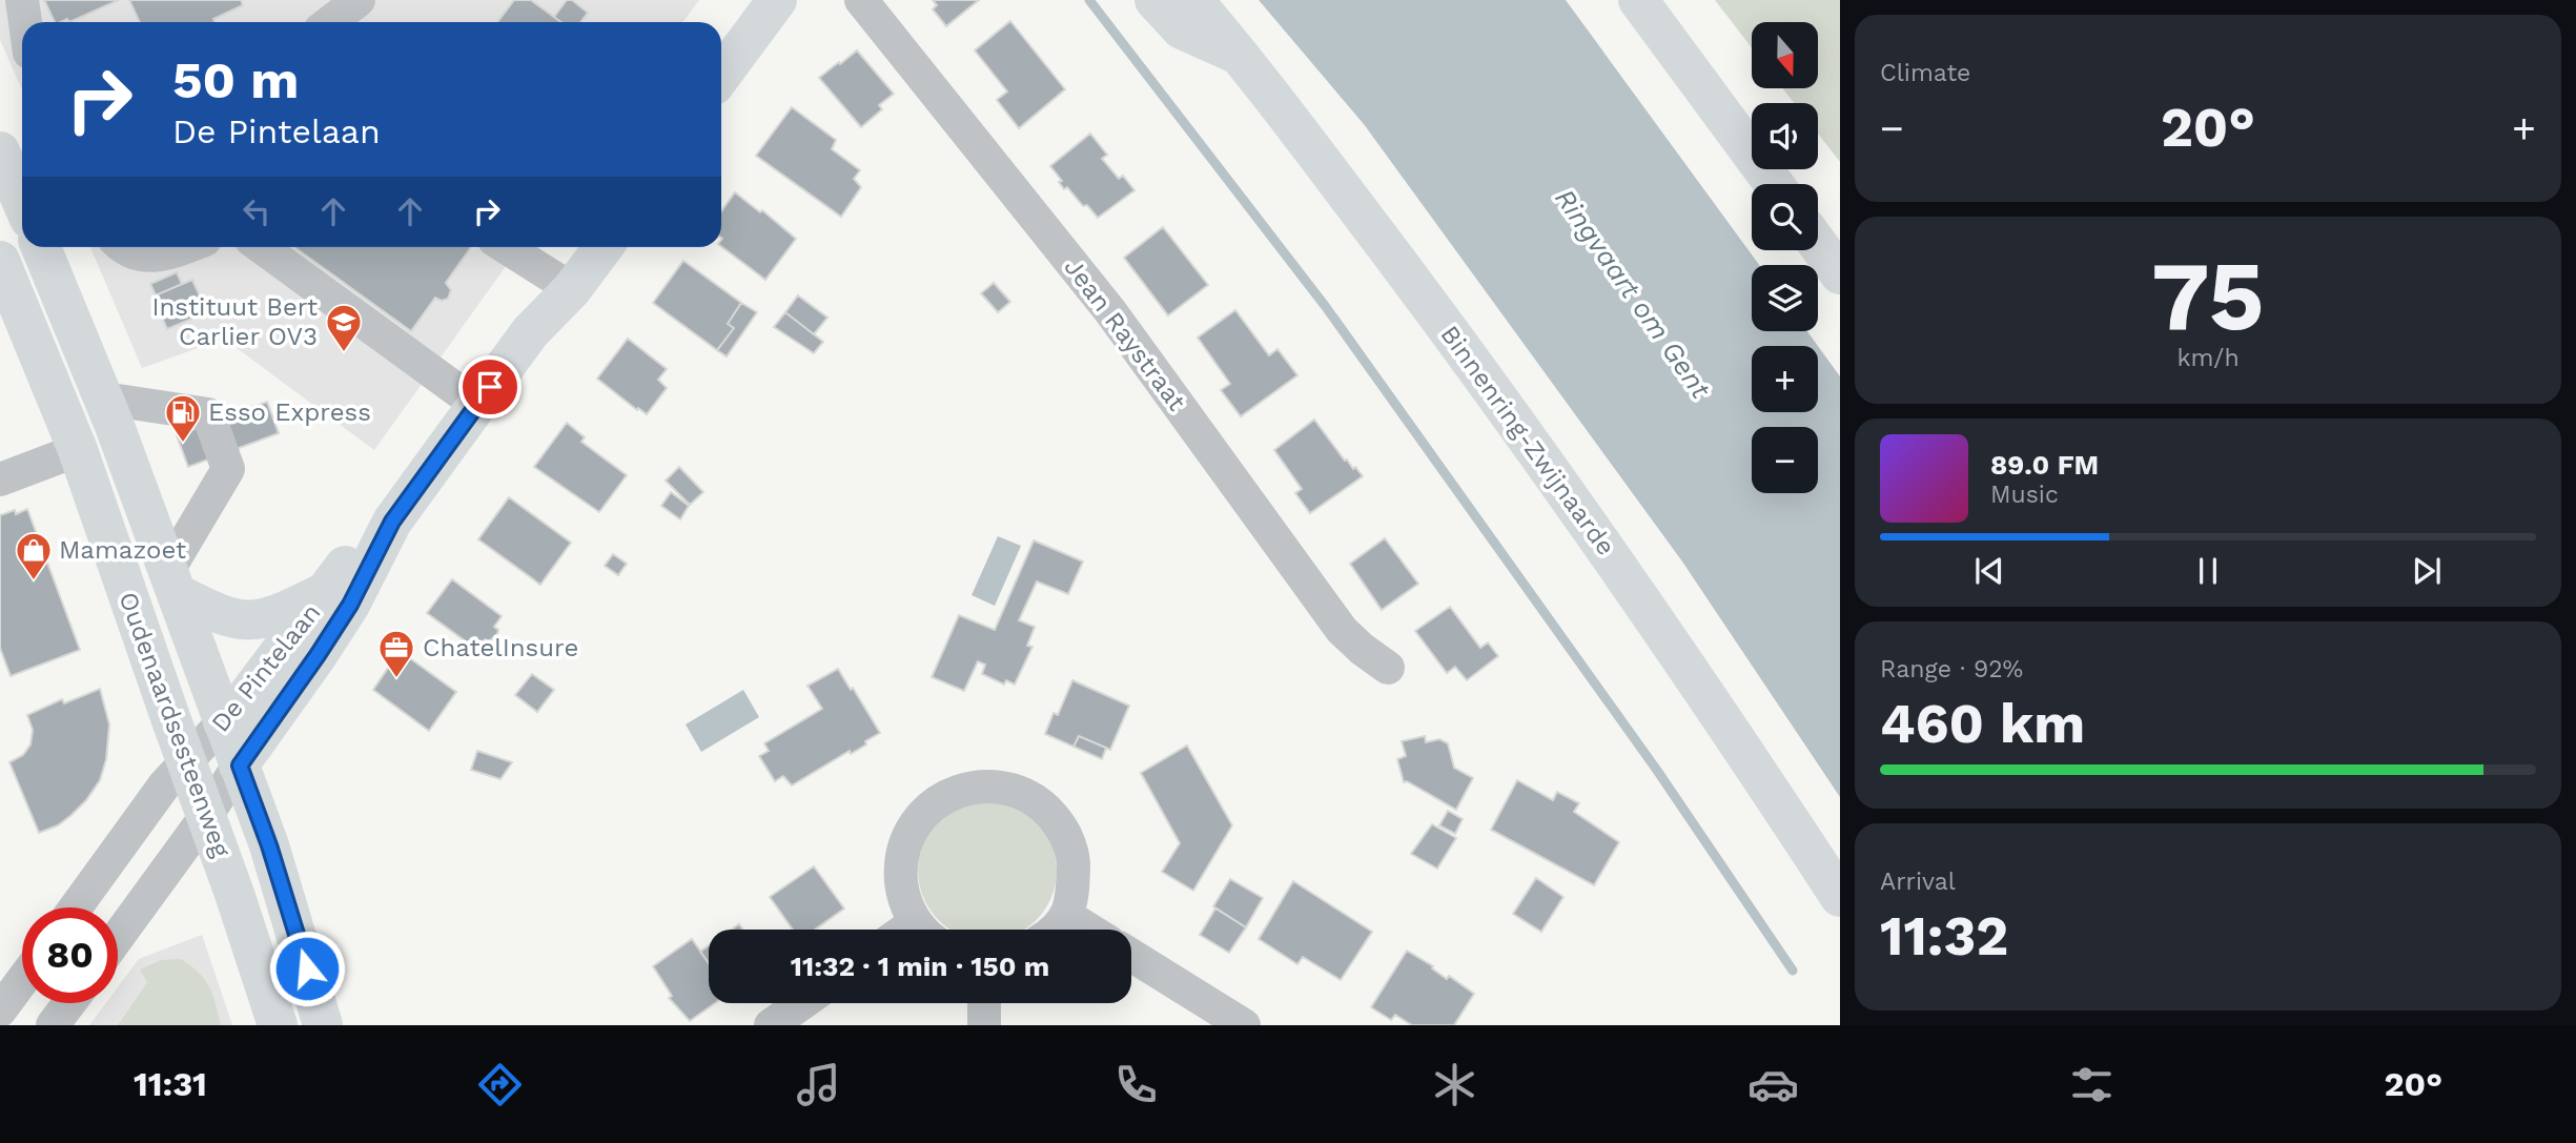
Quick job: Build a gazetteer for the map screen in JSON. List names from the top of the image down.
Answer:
{
  "streets": {
    "main road": ["Binnenring-Zwijnaarde", "De Pintelaan", "Oudenaardsesteenweg"],
    "street": ["Jean Raystraat"]
  },
  "crossings": [
    ["De Pintelaan", "Oudenaardsesteenweg"]
  ],
  "water": ["Ringvaart om Gent"],
  "places": {
    "school or university": ["Instituut Bert Carlier OV3"],
    "fuel station": ["Esso Express"],
    "shop": ["Mamazoet"],
    "office": ["ChatelInsure"]
  },
  "north": "bottom",
  "page": {
    "tile": [
      "Climate",
      ["75", "km/h"],
      ["Range · 92%", "460 km"],
      ["Arrival", "11:32"]
    ],
    "map_buttons": ["+", "−"],
    "turn": ["50 m", "De Pintelaan"],
    "heat": ["−", "20°", "+"],
    "song": ["89.0 FM", "Music"],
    "limit": "80",
    "trip": "11:32 · 1 min · 150 m",
    "tabs": ["11:31", "20°"]
  }
}
